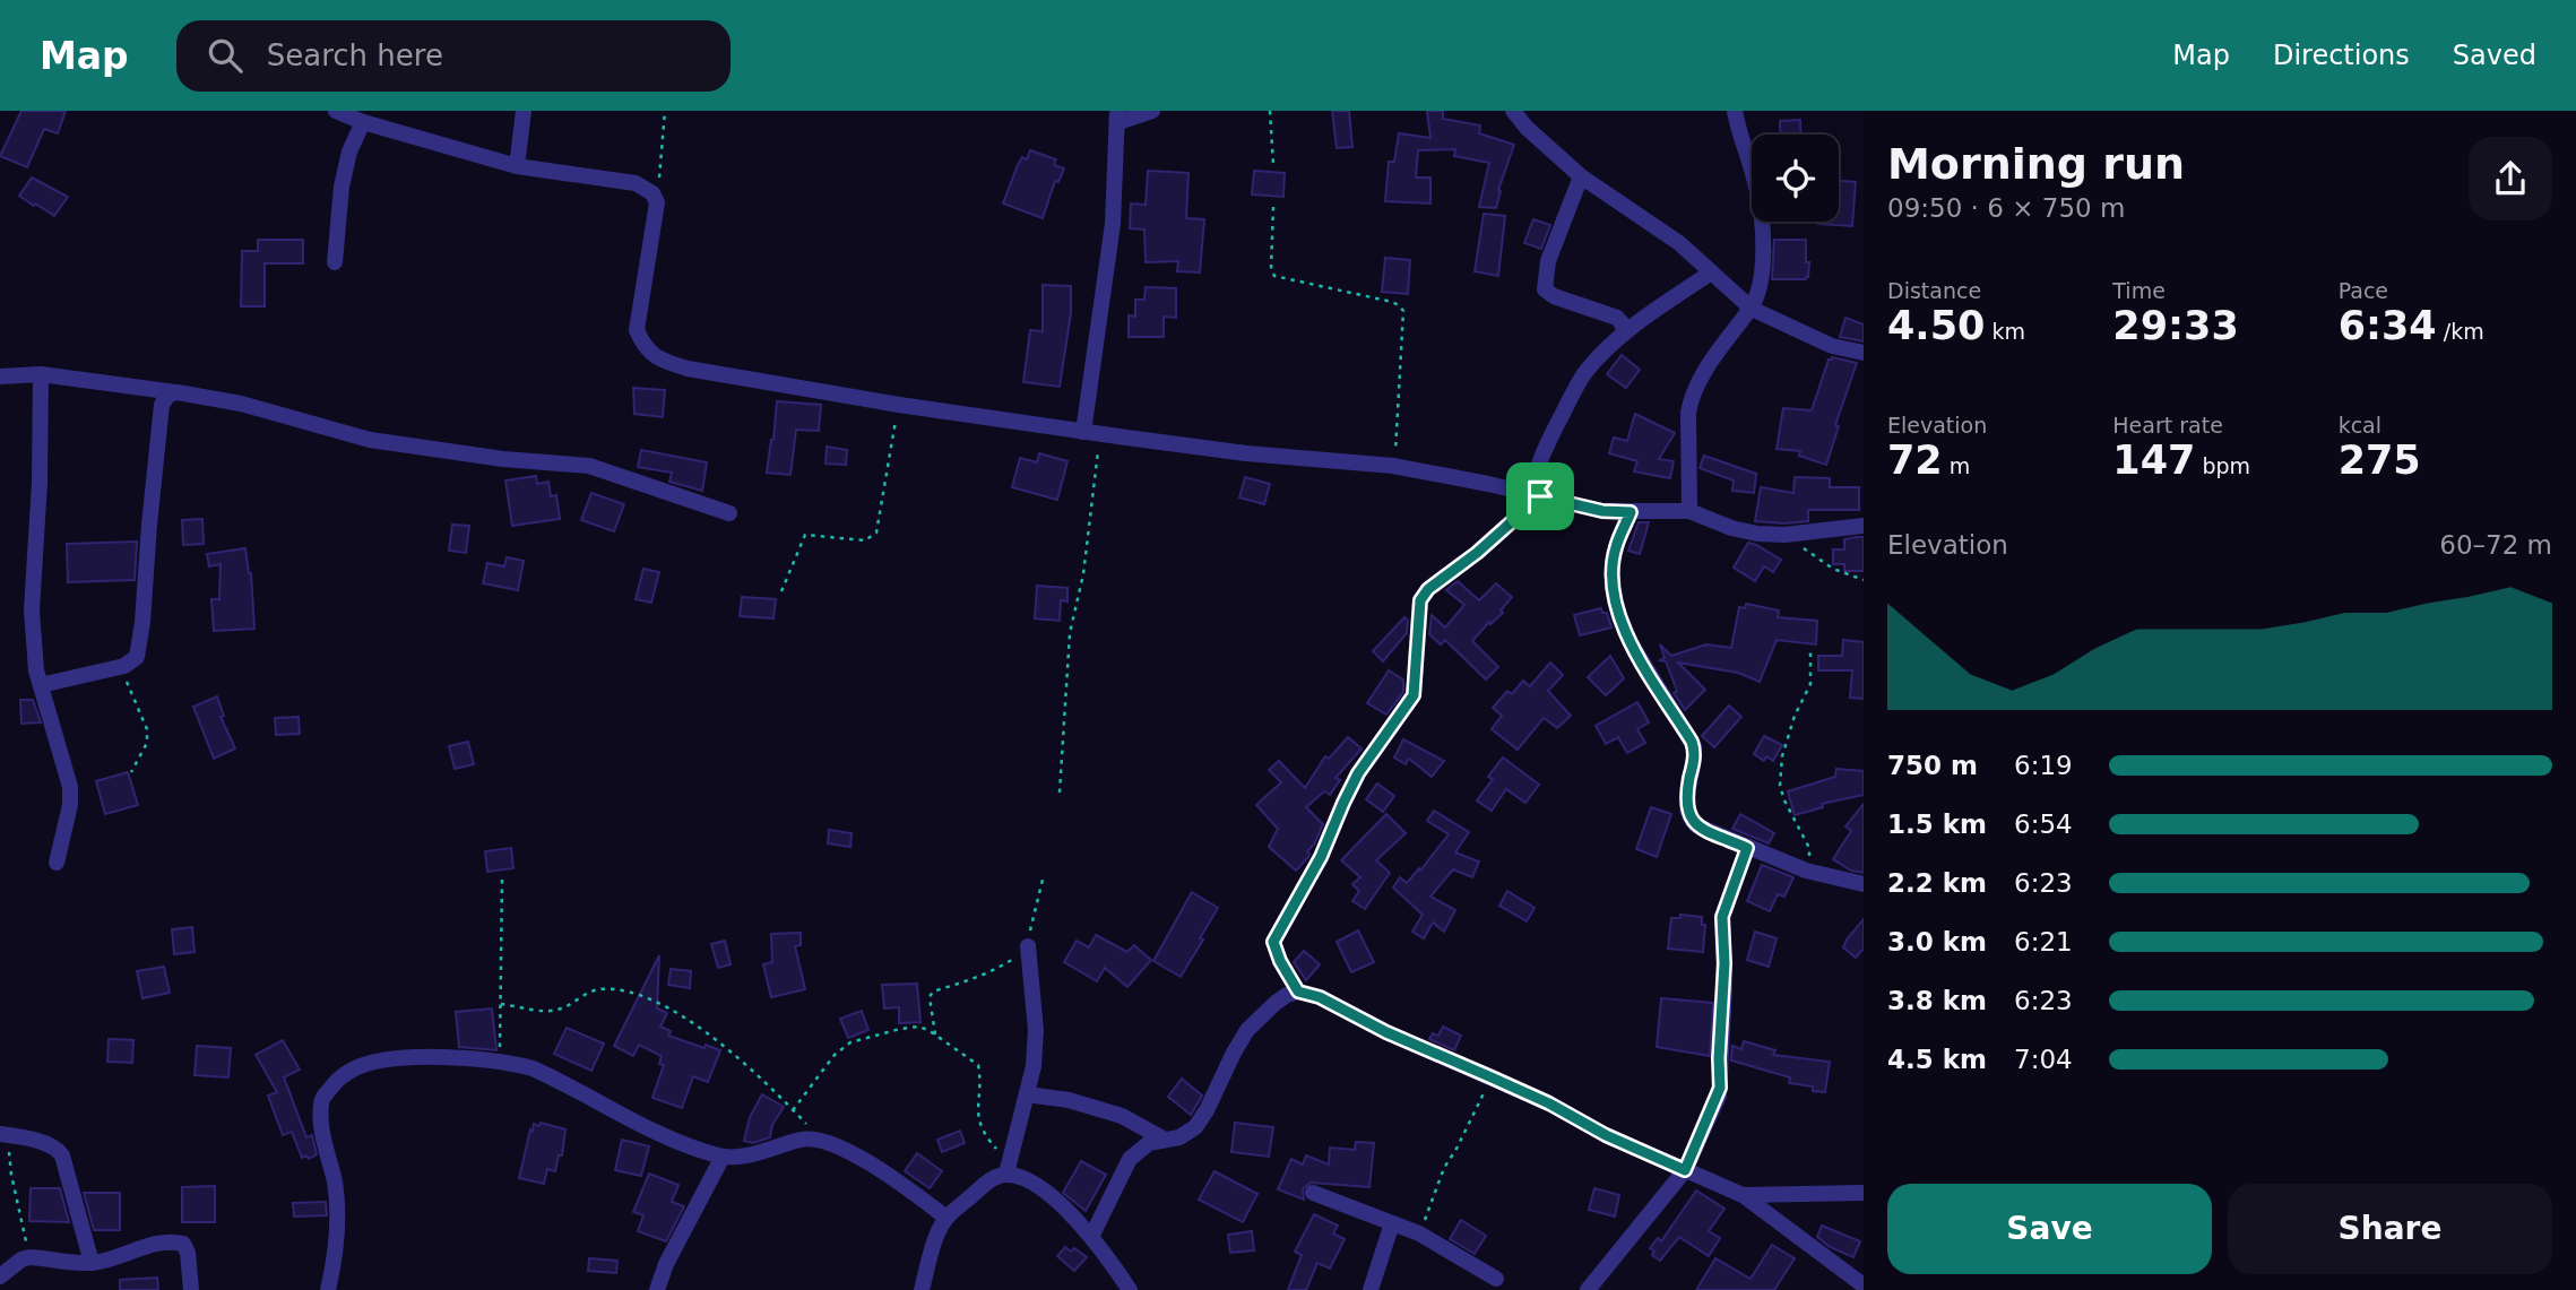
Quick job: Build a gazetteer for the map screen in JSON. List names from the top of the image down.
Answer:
{
  "page": {
    "header": "Map",
    "search": "Search here",
    "nav": ["Map", "Directions", "Saved"],
    "heading": ["Morning run", "09:50 · 6 × 750 m"],
    "stats": [
      ["Distance", "4.50 km"],
      ["Time", "29:33"],
      ["Pace", "6:34 /km"],
      ["Elevation", "72 m"],
      ["Heart rate", "147 bpm"],
      ["kcal", "275"]
    ],
    "chart": ["Elevation", "60–72 m"],
    "list": [
      {
        "name": "750 m",
        "note": "6:19"
      },
      {
        "name": "1.5 km",
        "note": "6:54"
      },
      {
        "name": "2.2 km",
        "note": "6:23"
      },
      {
        "name": "3.0 km",
        "note": "6:21"
      },
      {
        "name": "3.8 km",
        "note": "6:23"
      },
      {
        "name": "4.5 km",
        "note": "7:04"
      }
    ],
    "buttons": ["Save", "Share"]
  }
}
